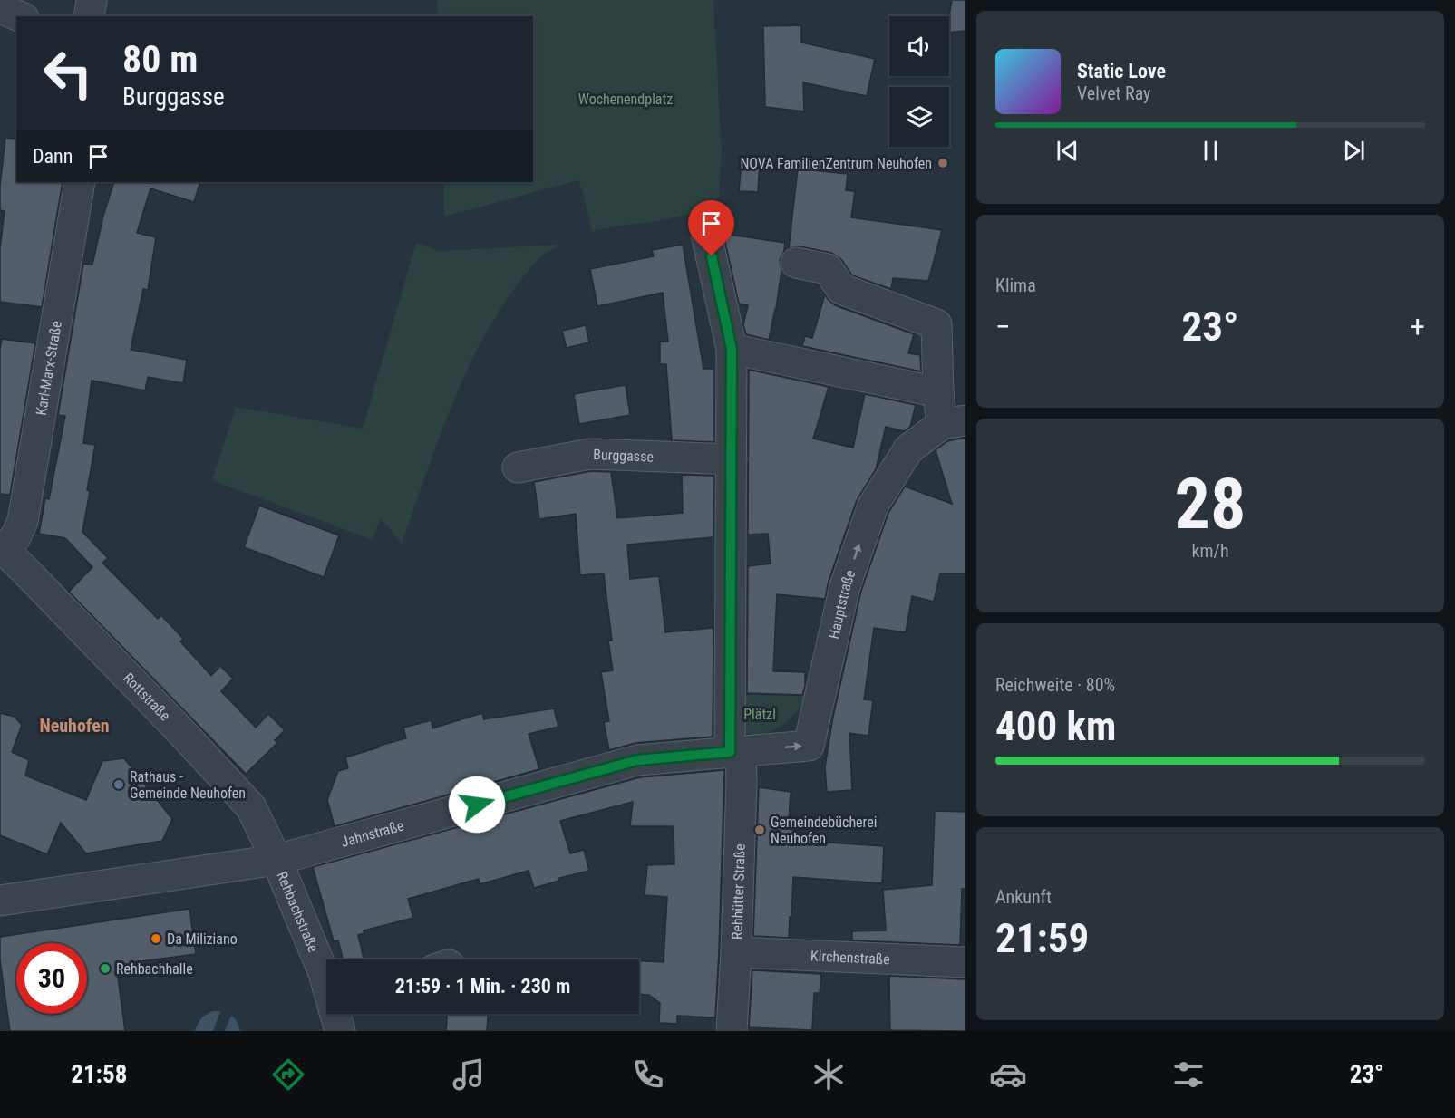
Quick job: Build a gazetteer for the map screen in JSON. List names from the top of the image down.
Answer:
{
  "streets": {
    "street": [
      "Karl-Marx-Straße",
      "Burggasse",
      "Hauptstraße",
      "Rottstraße",
      "Jahnstraße",
      "Rehhütter Straße",
      "Rehbachstraße",
      "Kirchenstraße"
    ]
  },
  "crossings": [
    ["Karl-Marx-Straße", "Rottstraße"],
    ["Hauptstraße", "Jahnstraße"],
    ["Hauptstraße", "Rehhütter Straße"],
    ["Rottstraße", "Jahnstraße"],
    ["Rottstraße", "Rehbachstraße"],
    ["Jahnstraße", "Rehhütter Straße"],
    ["Jahnstraße", "Rehbachstraße"],
    ["Rehhütter Straße", "Kirchenstraße"]
  ],
  "one_way": ["Hauptstraße"],
  "districts": ["Neuhofen"],
  "parks": ["Wochenendplatz", "Plätzl"],
  "places": [
    "NOVA FamilienZentrum Neuhofen",
    "Rathaus - Gemeinde Neuhofen",
    "Gemeindebücherei Neuhofen",
    "Da Miliziano",
    "Rehbachhalle"
  ],
  "page": {
    "turn": ["80 m", "Burggasse"],
    "song": ["Static Love", "Velvet Ray"],
    "then": "Dann",
    "tile": [
      "Klima",
      ["28", "km/h"],
      ["Reichweite · 80%", "400 km"],
      ["Ankunft", "21:59"]
    ],
    "heat": ["−", "23°", "+"],
    "limit": "30",
    "trip": "21:59 · 1 Min. · 230 m",
    "tabs": ["21:58", "23°"]
  }
}
